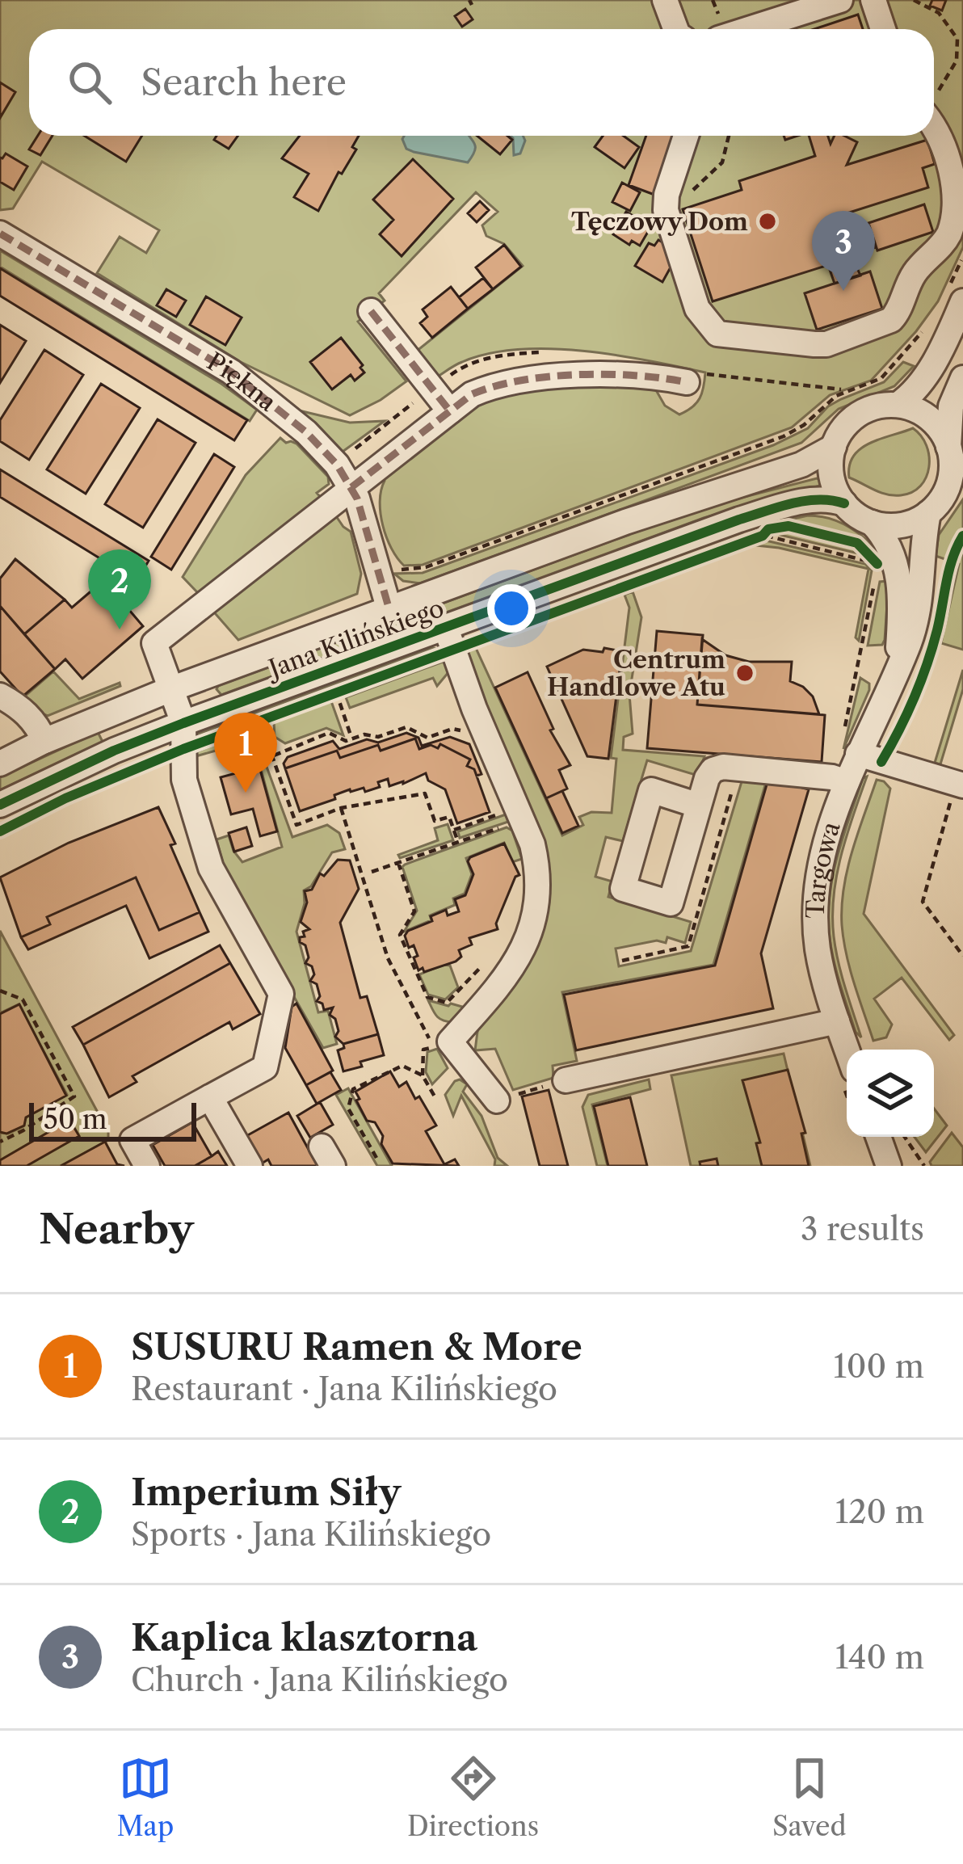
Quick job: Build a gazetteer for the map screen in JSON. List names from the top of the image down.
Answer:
{
  "streets": {
    "street": ["Piękna", "Jana Kilińskiego", "Targowa"]
  },
  "crossings": [
    ["Piękna", "Jana Kilińskiego"],
    ["Jana Kilińskiego", "Targowa"]
  ],
  "places": ["Tęczowy Dom", "Centrum Handlowe Atu"],
  "scale_bar": "50 m",
  "page": {
    "search": "Search here",
    "pins": ["3", "2", "1"],
    "scale": "50 m",
    "heading": ["Nearby", "3 results"],
    "list": [
      {
        "mark": "1",
        "name": "SUSURU Ramen & More",
        "note": "Restaurant · Jana Kilińskiego",
        "value": "100 m"
      },
      {
        "mark": "2",
        "name": "Imperium Siły",
        "note": "Sports · Jana Kilińskiego",
        "value": "120 m"
      },
      {
        "mark": "3",
        "name": "Kaplica klasztorna",
        "note": "Church · Jana Kilińskiego",
        "value": "140 m"
      }
    ],
    "nav": ["Map", "Directions", "Saved"]
  }
}
